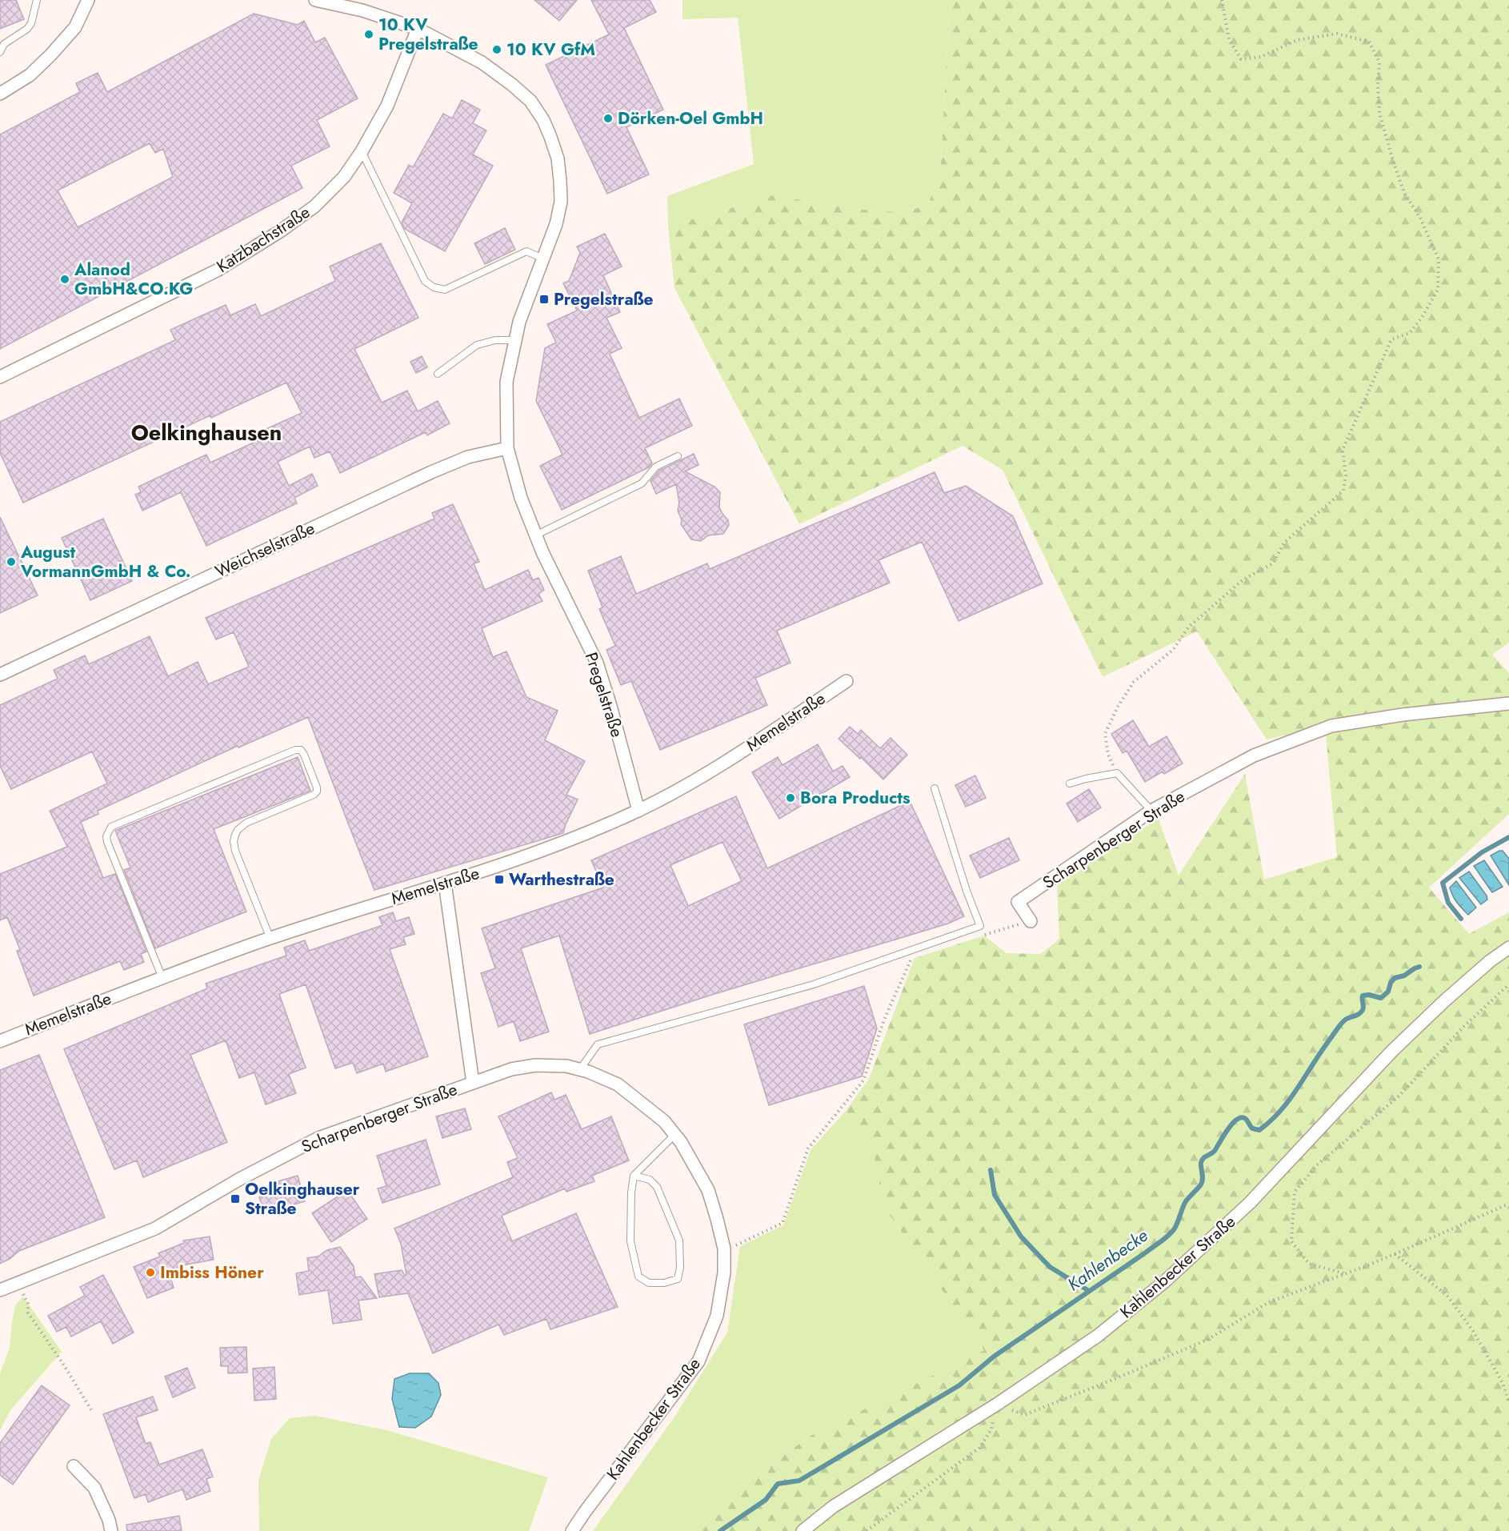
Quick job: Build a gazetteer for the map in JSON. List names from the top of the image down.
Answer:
{
  "streets": {
    "street": [
      "Katzbachstraße",
      "Weichselstraße",
      "Pregelstraße",
      "Memelstraße",
      "Scharpenberger Straße",
      "Kahlenbecker Straße"
    ]
  },
  "crossings": [
    ["Katzbachstraße", "Pregelstraße"],
    ["Weichselstraße", "Pregelstraße"],
    ["Pregelstraße", "Memelstraße"],
    ["Scharpenberger Straße", "Kahlenbecker Straße"]
  ],
  "districts": ["Oelkinghausen"],
  "water": ["Kahlenbecke"],
  "places": {
    "other": [
      "10 KV Pregelstraße",
      "10 KV GfM",
      "Dörken-Oel GmbH",
      "Alanod GmbH&CO.KG",
      "August VormannGmbH & Co.",
      "Bora Products",
      "Imbiss Höner"
    ],
    "transit": ["Pregelstraße", "Warthestraße", "Oelkinghauser Straße"]
  }
}
